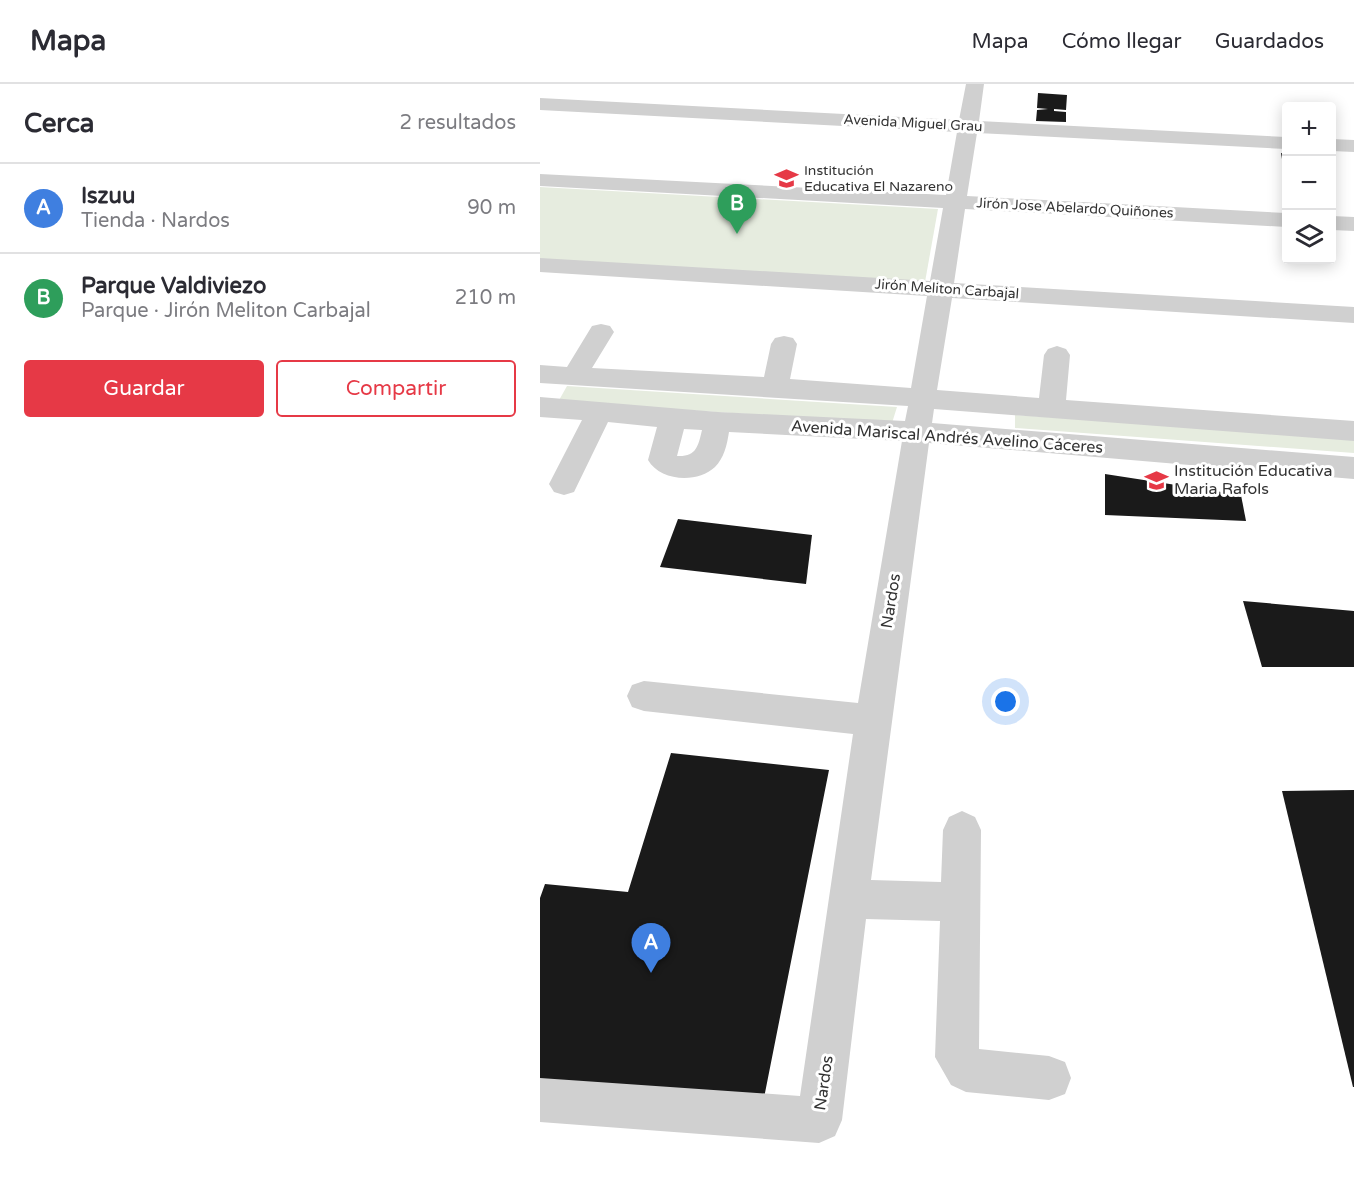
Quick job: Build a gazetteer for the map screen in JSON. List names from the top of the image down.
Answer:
{
  "streets": {
    "street": [
      "Avenida Miguel Grau",
      "Jirón Jose Abelardo Quiñones",
      "Jirón Meliton Carbajal",
      "Avenida Mariscal Andrés Avelino Cáceres",
      "Nardos"
    ]
  },
  "crossings": [
    ["Avenida Miguel Grau", "Nardos"],
    ["Jirón Jose Abelardo Quiñones", "Nardos"],
    ["Jirón Meliton Carbajal", "Nardos"],
    ["Avenida Mariscal Andrés Avelino Cáceres", "Nardos"]
  ],
  "places": {
    "school or university": ["Institución Educativa El Nazareno", "Institución Educativa Maria Rafols"]
  },
  "page": {
    "header": "Mapa",
    "nav": ["Mapa", "Cómo llegar", "Guardados"],
    "heading": ["Cerca", "2 resultados"],
    "map_buttons": ["+", "−"],
    "list": [
      {
        "mark": "A",
        "name": "Iszuu",
        "note": "Tienda · Nardos",
        "value": "90 m"
      },
      {
        "mark": "B",
        "name": "Parque Valdiviezo",
        "note": "Parque · Jirón Meliton Carbajal",
        "value": "210 m"
      }
    ],
    "pins": ["B", "A"],
    "buttons": ["Guardar", "Compartir"]
  }
}
